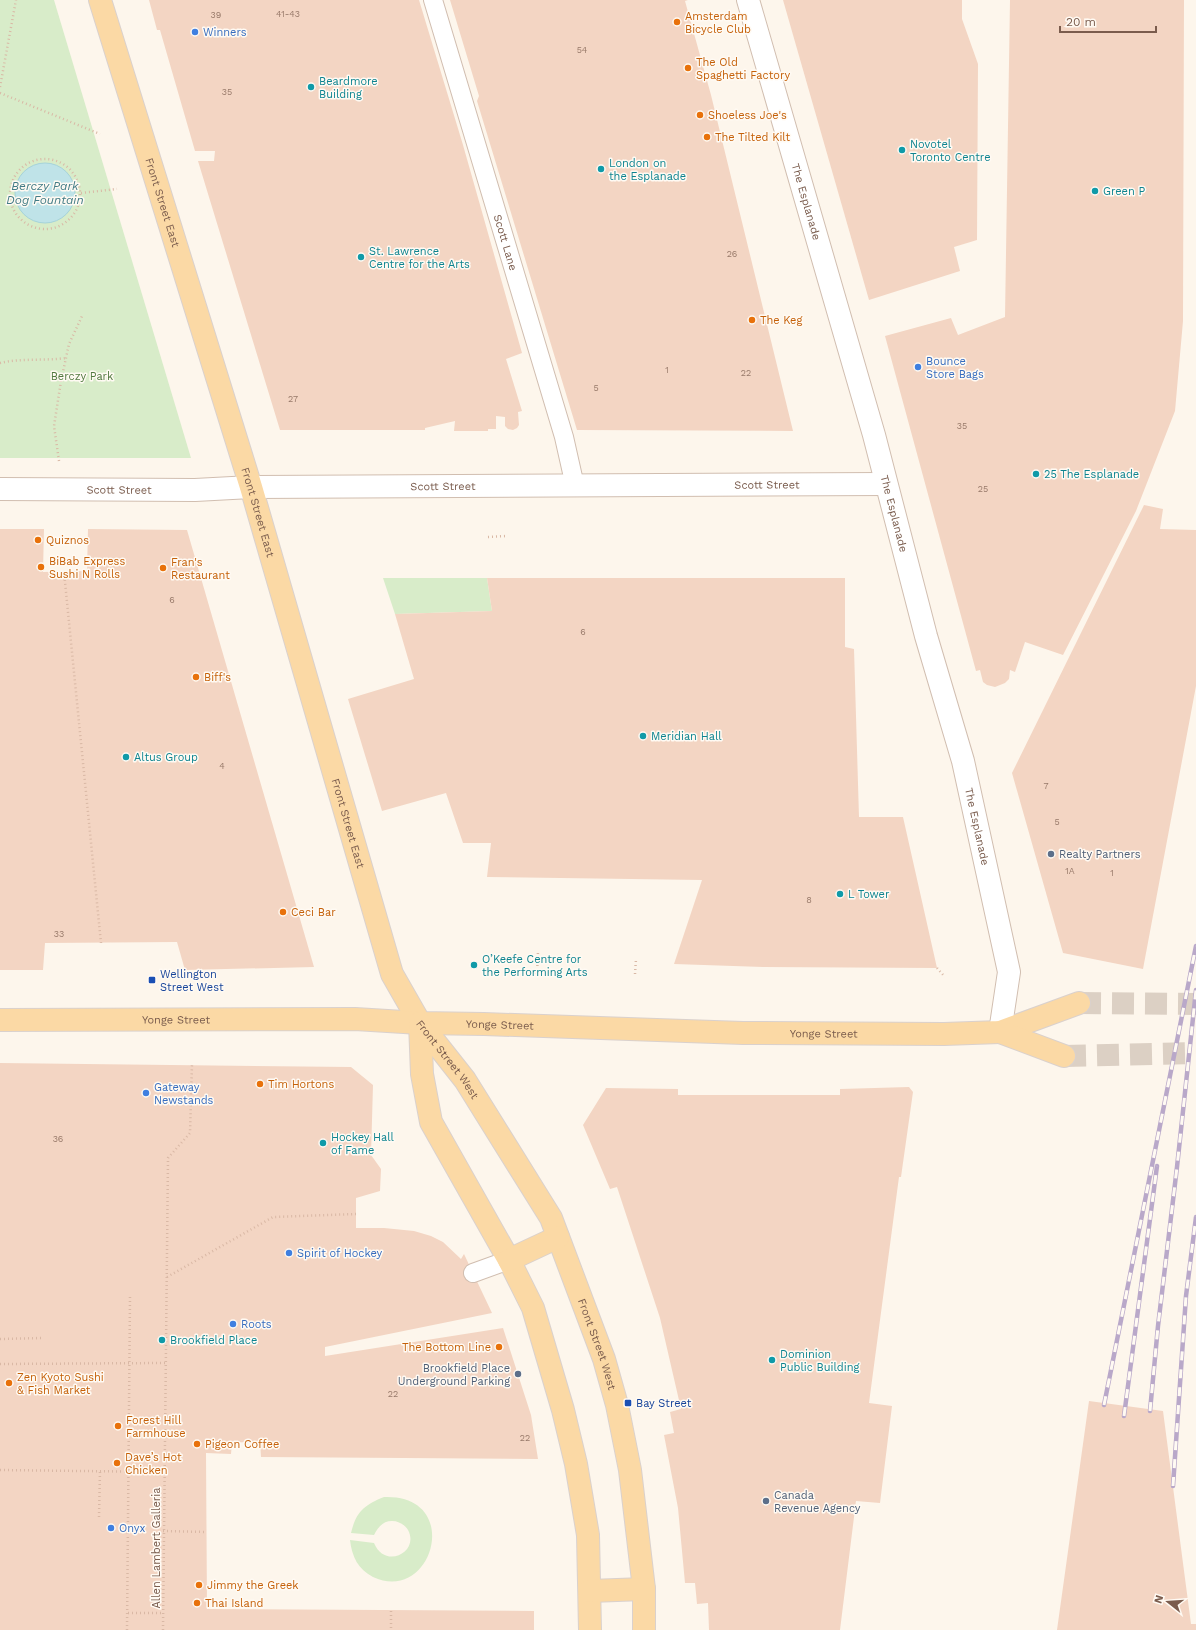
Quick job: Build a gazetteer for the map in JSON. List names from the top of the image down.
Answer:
{
  "streets": {
    "main road": ["Front Street East", "Yonge Street", "Front Street West"],
    "street": ["The Esplanade", "Scott Street"],
    "lane": ["Scott Lane"],
    "path": ["Allen Lambert Galleria"]
  },
  "crossings": [
    ["The Esplanade", "Scott Street"],
    ["The Esplanade", "Yonge Street"],
    ["Front Street East", "Scott Street"],
    ["Front Street East", "Yonge Street"],
    ["Front Street East", "Front Street West"],
    ["Scott Lane", "Scott Street"],
    ["Yonge Street", "Front Street West"]
  ],
  "water": ["Berczy Park Dog Fountain"],
  "parks": ["Berczy Park"],
  "places": {
    "other": [
      "Amsterdam Bicycle Club",
      "Winners",
      "The Old Spaghetti Factory",
      "Beardmore Building",
      "Shoeless Joe's",
      "The Tilted Kilt",
      "Novotel Toronto Centre",
      "London on the Esplanade",
      "Green P",
      "St. Lawrence Centre for the Arts",
      "The Keg",
      "Bounce Store Bags",
      "25 The Esplanade",
      "Quiznos",
      "BiBab Express Sushi N Rolls",
      "Fran's Restaurant",
      "Biff's",
      "Meridian Hall",
      "Altus Group",
      "Realty Partners",
      "L Tower",
      "Ceci Bar",
      "O’Keefe Centre for the Performing Arts",
      "Tim Hortons",
      "Gateway Newstands",
      "Hockey Hall of Fame",
      "Spirit of Hockey",
      "Roots",
      "Brookfield Place",
      "The Bottom Line",
      "Dominion Public Building",
      "Brookfield Place Underground Parking",
      "Zen Kyoto Sushi & Fish Market",
      "Forest Hill Farmhouse",
      "Pigeon Coffee",
      "Dave’s Hot Chicken",
      "Canada Revenue Agency",
      "Onyx",
      "Jimmy the Greek",
      "Thai Island"
    ],
    "transit": ["Wellington Street West", "Bay Street"]
  },
  "house_numbers": [
    "41-43",
    "39",
    "54",
    "35",
    "26",
    "1",
    "22",
    "5",
    "27",
    "35",
    "25",
    "6",
    "6",
    "4",
    "7",
    "5",
    "1A",
    "1",
    "8",
    "33",
    "36",
    "22",
    "22"
  ],
  "scale_bar": "20 m",
  "north": "left"
}
